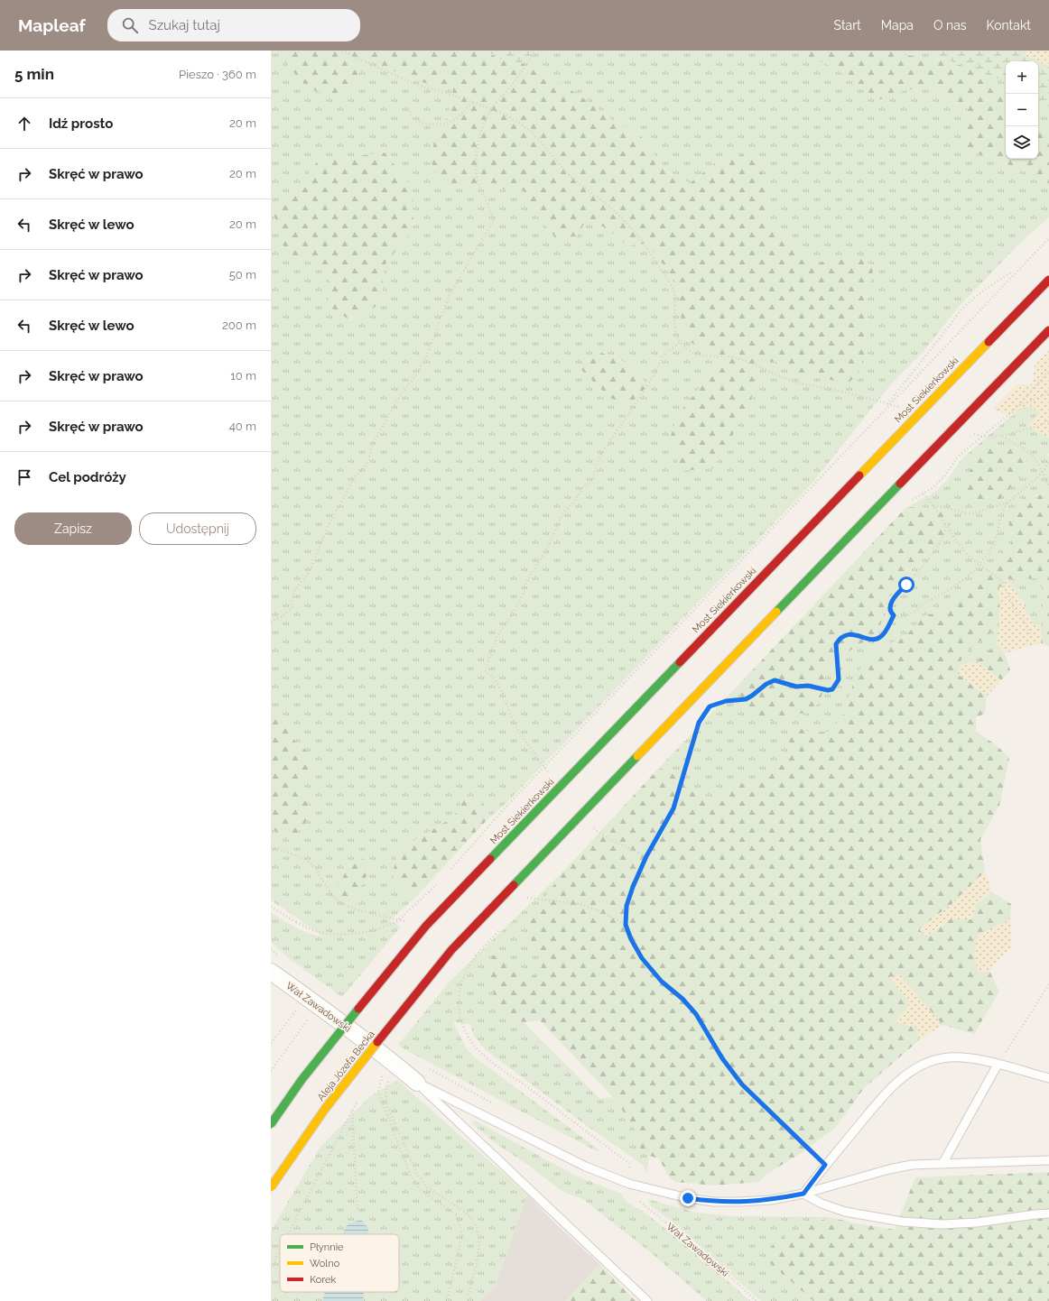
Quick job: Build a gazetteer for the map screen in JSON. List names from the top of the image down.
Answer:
{
  "streets": {
    "main road": ["Most Siekierkowski", "Aleja Józefa Becka"],
    "street": ["Wał Zawadowski"]
  },
  "legend": ["Płynnie", "Wolno", "Korek"],
  "page": {
    "header": "Mapleaf",
    "search": "Szukaj tutaj",
    "nav": [
      "Start",
      "Mapa",
      "O nas",
      "Kontakt"
    ],
    "heading": ["5 min", "Pieszo · 360 m"],
    "map_buttons": ["+", "−"],
    "list": [
      ["Idź prosto", "20 m"],
      ["Skręć w prawo", "20 m"],
      ["Skręć w lewo", "20 m"],
      ["Skręć w prawo", "50 m"],
      ["Skręć w lewo", "200 m"],
      ["Skręć w prawo", "10 m"],
      ["Skręć w prawo", "40 m"],
      "Cel podróży"
    ],
    "buttons": ["Zapisz", "Udostępnij"]
  }
}
